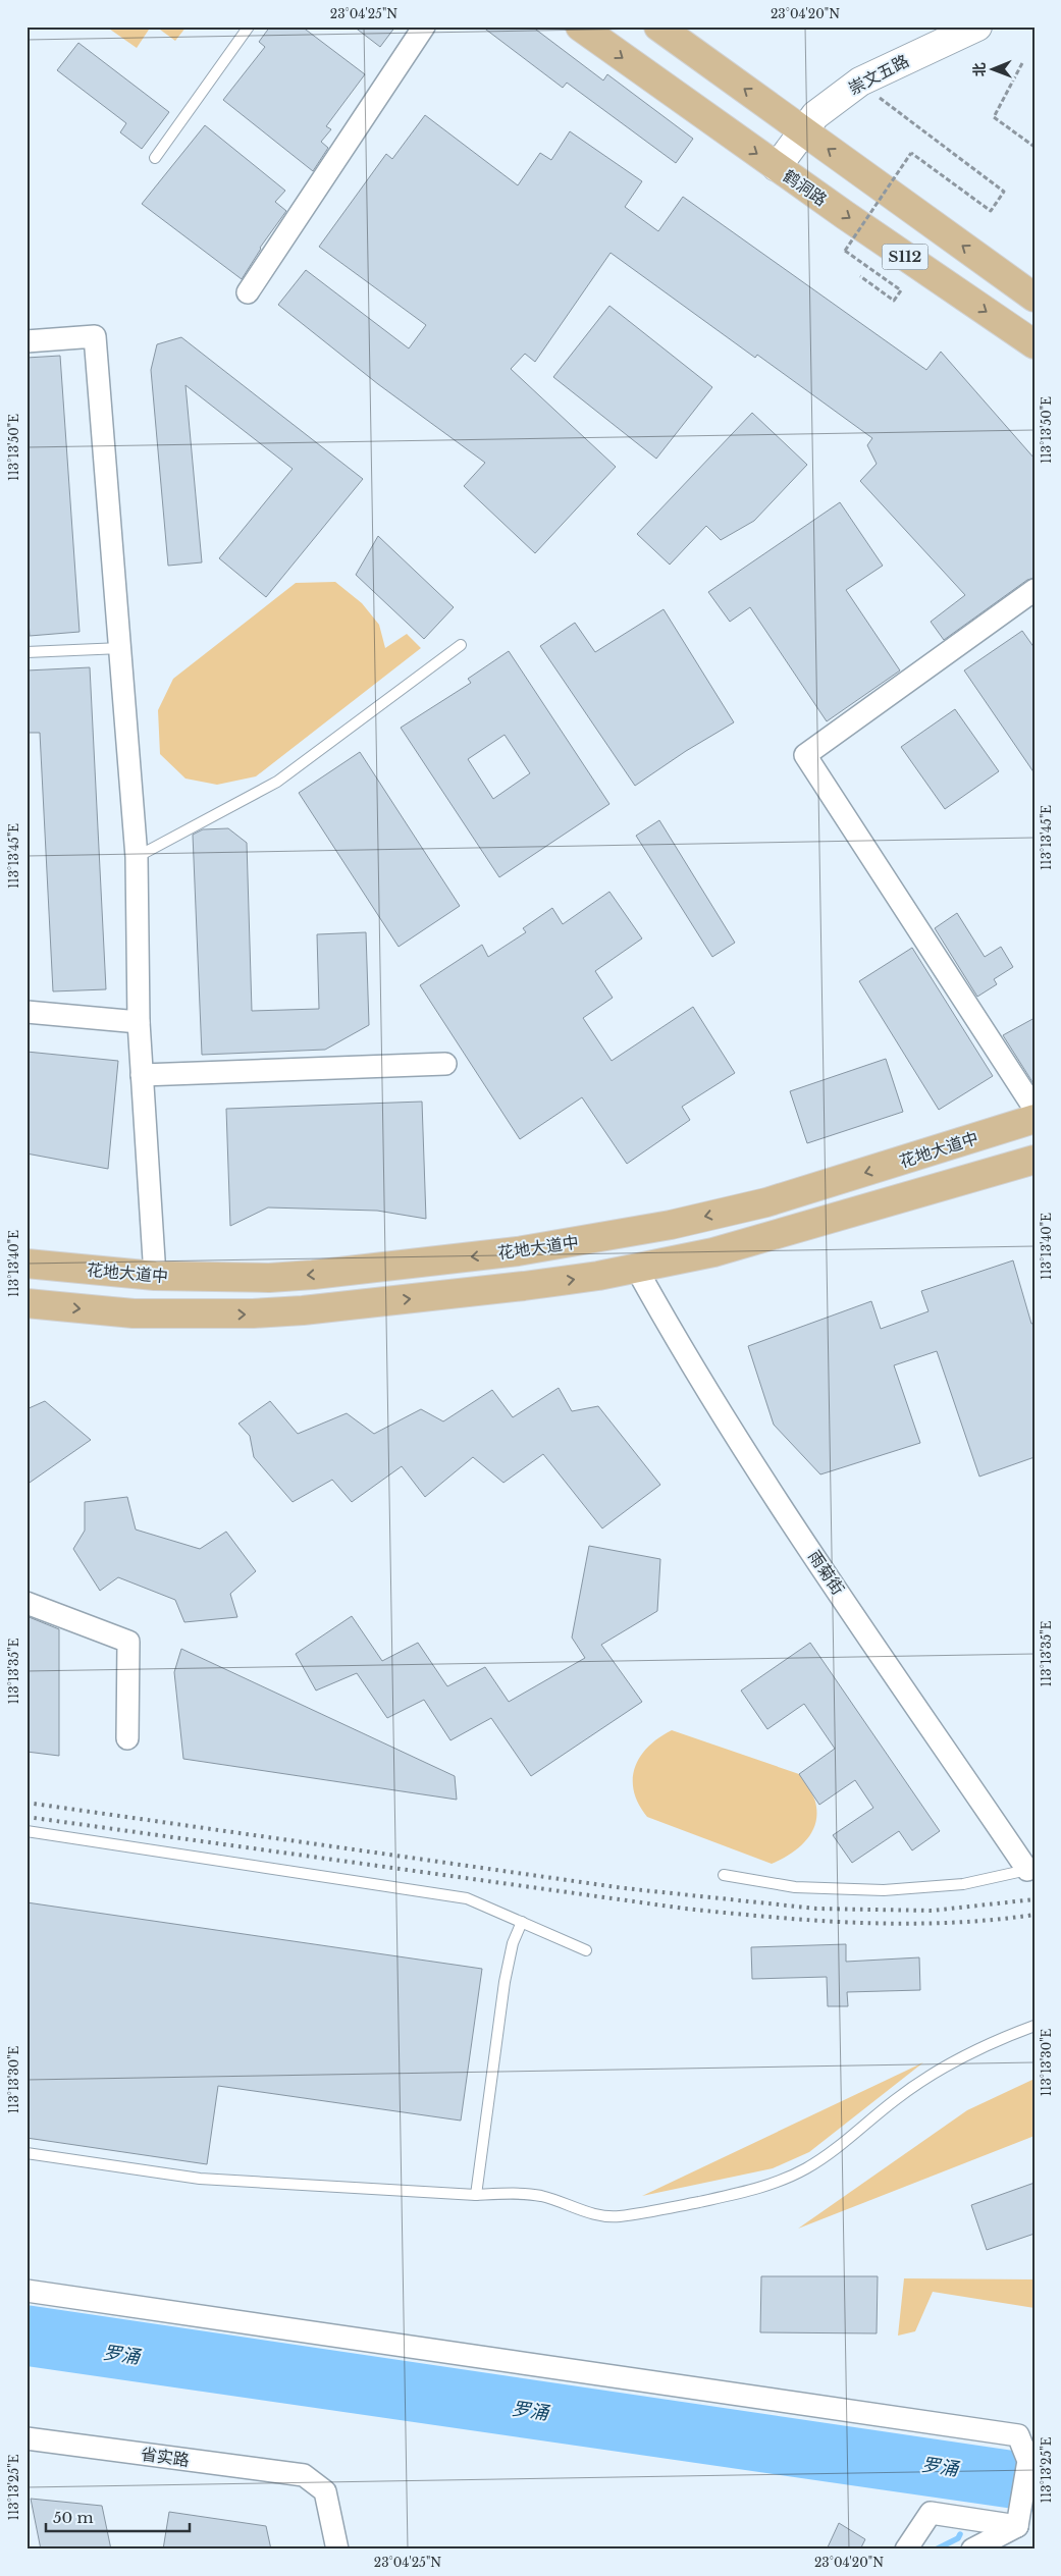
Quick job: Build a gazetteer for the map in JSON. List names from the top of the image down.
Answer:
{
  "streets": {
    "main road": ["鹤洞路", "S112", "花地大道中"],
    "street": ["崇文五路", "雨菊街", "省实路"]
  },
  "crossings": [
    ["崇文五路", "鹤洞路"],
    ["崇文五路", "S112"]
  ],
  "water": ["罗涌"],
  "scale_bar": "50 m",
  "north": "left",
  "coordinates": [
    "23°04'25\"N",
    "23°04'20\"N",
    "113°13'50\"E",
    "113°13'45\"E",
    "113°13'40\"E",
    "113°13'35\"E",
    "113°13'30\"E",
    "113°13'25\"E"
  ]
}
